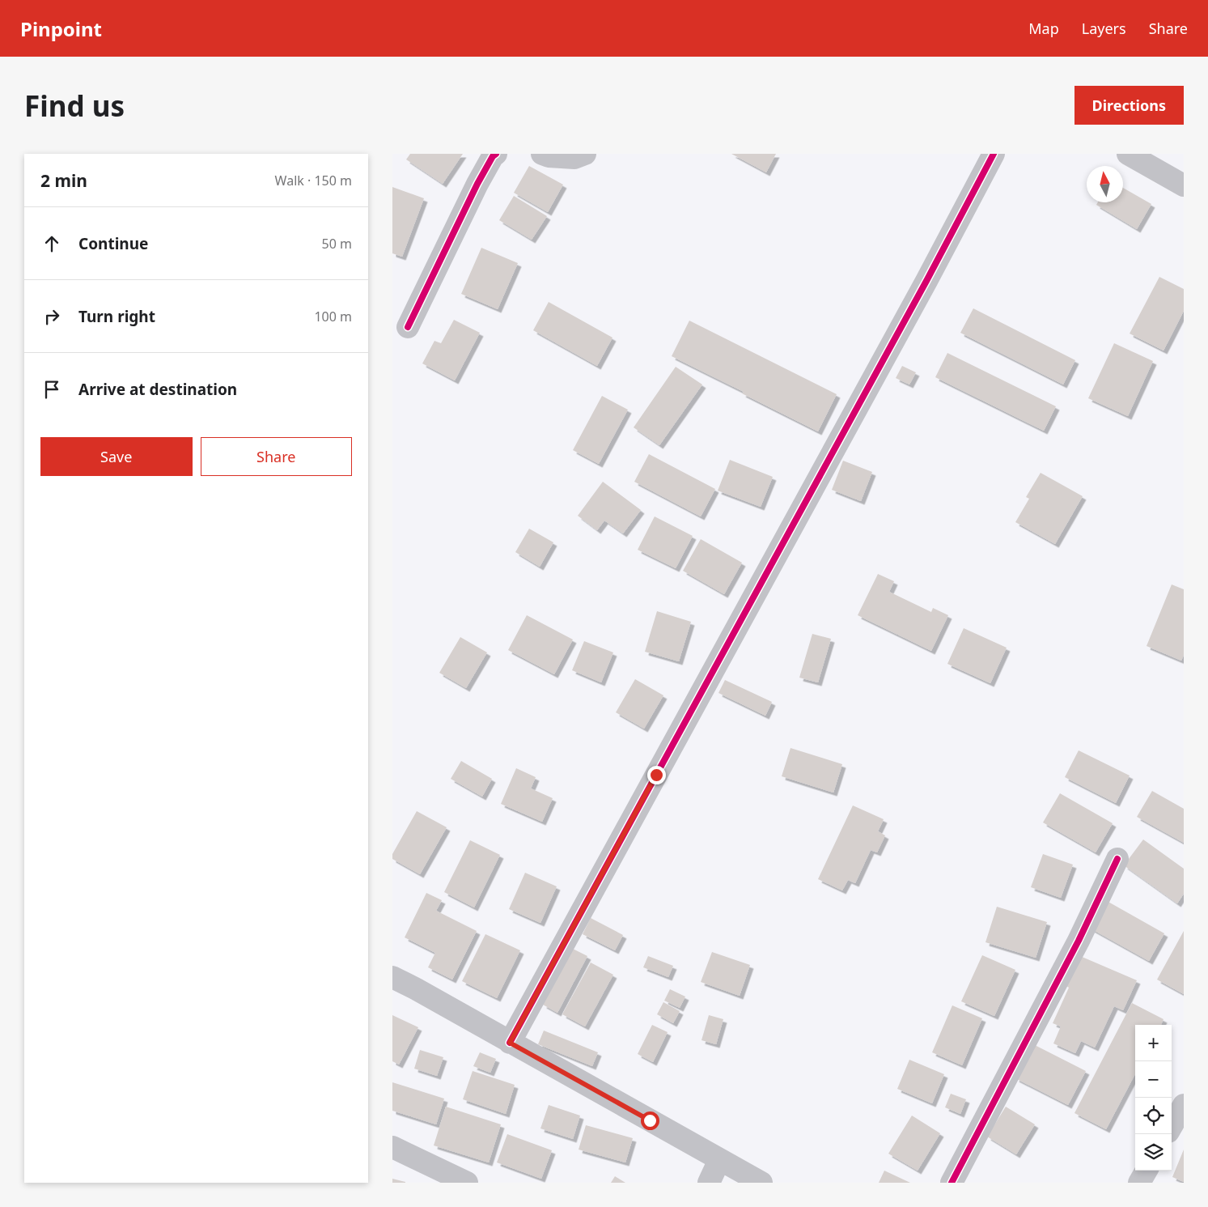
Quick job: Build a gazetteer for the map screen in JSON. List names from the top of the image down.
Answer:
{
  "north": "top",
  "page": {
    "header": "Pinpoint",
    "nav": ["Map", "Layers", "Share"],
    "buttons": [
      "Directions",
      ["Save", "Share"]
    ],
    "title": "Find us",
    "heading": ["2 min", "Walk · 150 m"],
    "list": [
      ["Continue", "50 m"],
      ["Turn right", "100 m"],
      "Arrive at destination"
    ],
    "map_buttons": ["+", "−"]
  }
}
